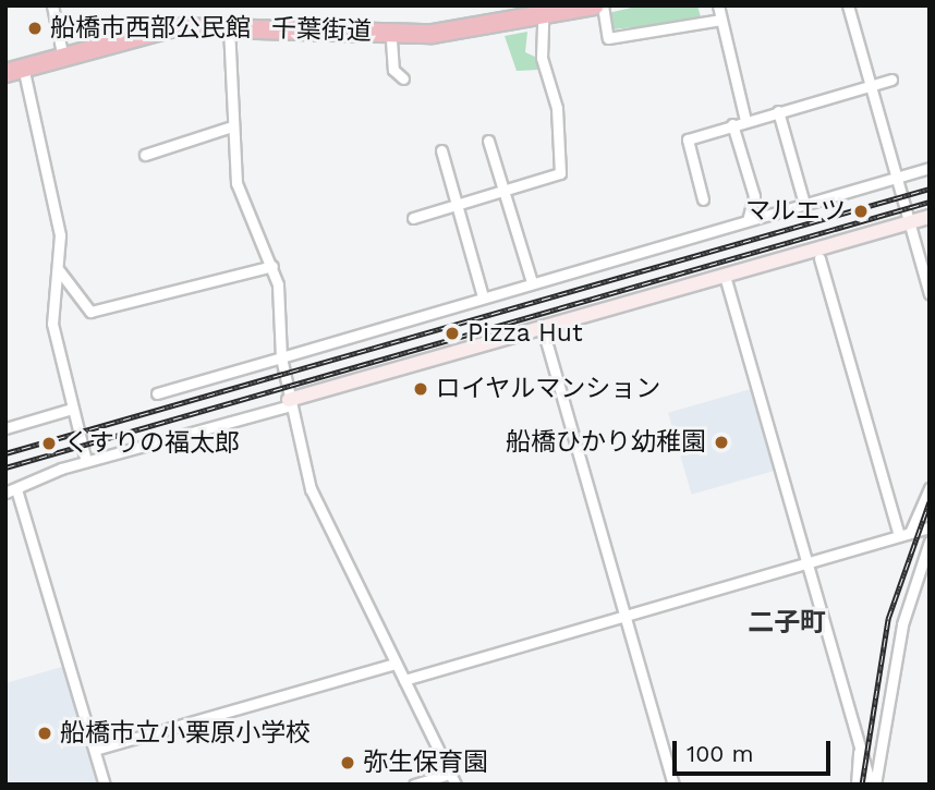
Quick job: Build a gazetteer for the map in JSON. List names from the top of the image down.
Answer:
{
  "streets": {
    "highway": ["千葉街道"]
  },
  "districts": ["二子町"],
  "places": [
    "船橋市西部公民館",
    "マルエツ",
    "Pizza Hut",
    "ロイヤルマンション",
    "船橋ひかり幼稚園",
    "くすりの福太郎",
    "船橋市立小栗原小学校",
    "弥生保育園"
  ],
  "scale_bar": "100 m"
}
